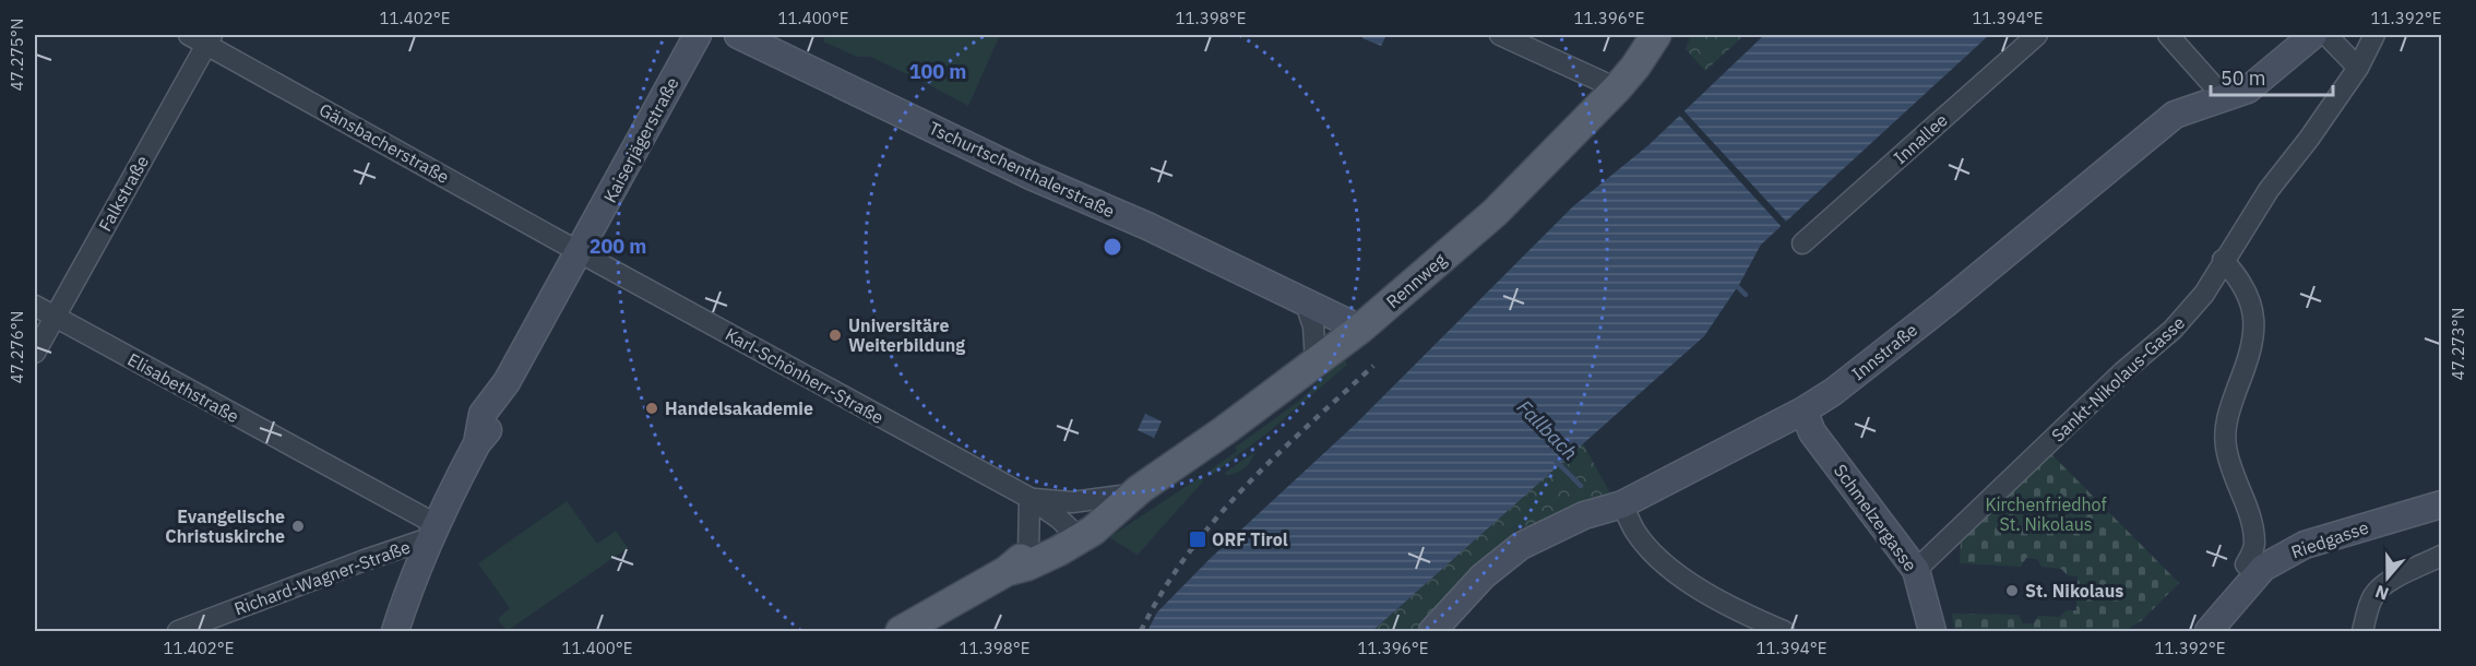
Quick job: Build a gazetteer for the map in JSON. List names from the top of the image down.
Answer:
{
  "streets": {
    "main road": ["Rennweg"],
    "street": [
      "Innallee",
      "Kaiserjägerstraße",
      "Gänsbacherstraße",
      "Tschurtschenthalerstraße",
      "Falkstraße",
      "Innstraße",
      "Karl-Schönherr-Straße",
      "Sankt-Nikolaus-Gasse",
      "Elisabethstraße",
      "Schmelzergasse",
      "Riedgasse",
      "Richard-Wagner-Straße"
    ]
  },
  "crossings": [
    ["Kaiserjägerstraße", "Gänsbacherstraße"],
    ["Kaiserjägerstraße", "Karl-Schönherr-Straße"],
    ["Kaiserjägerstraße", "Elisabethstraße"],
    ["Kaiserjägerstraße", "Richard-Wagner-Straße"],
    ["Gänsbacherstraße", "Falkstraße"],
    ["Gänsbacherstraße", "Karl-Schönherr-Straße"],
    ["Tschurtschenthalerstraße", "Rennweg"],
    ["Falkstraße", "Elisabethstraße"],
    ["Rennweg", "Karl-Schönherr-Straße"],
    ["Innstraße", "Schmelzergasse"],
    ["Sankt-Nikolaus-Gasse", "Schmelzergasse"],
    ["Elisabethstraße", "Richard-Wagner-Straße"]
  ],
  "water": ["Fallbach"],
  "parks": ["Kirchenfriedhof St. Nikolaus"],
  "places": {
    "other": [
      "Universitäre Weiterbildung",
      "Handelsakademie",
      "Evangelische Christuskirche",
      "St. Nikolaus"
    ],
    "transit": ["ORF Tirol"]
  },
  "scale_bar": "50 m",
  "north": "bottom",
  "coordinates": [
    "11.402°E",
    "11.400°E",
    "11.398°E",
    "11.396°E",
    "11.394°E",
    "11.392°E",
    "47.275°N",
    "47.273°N",
    "47.276°N"
  ],
  "rings": ["100 m", "200 m"]
}
